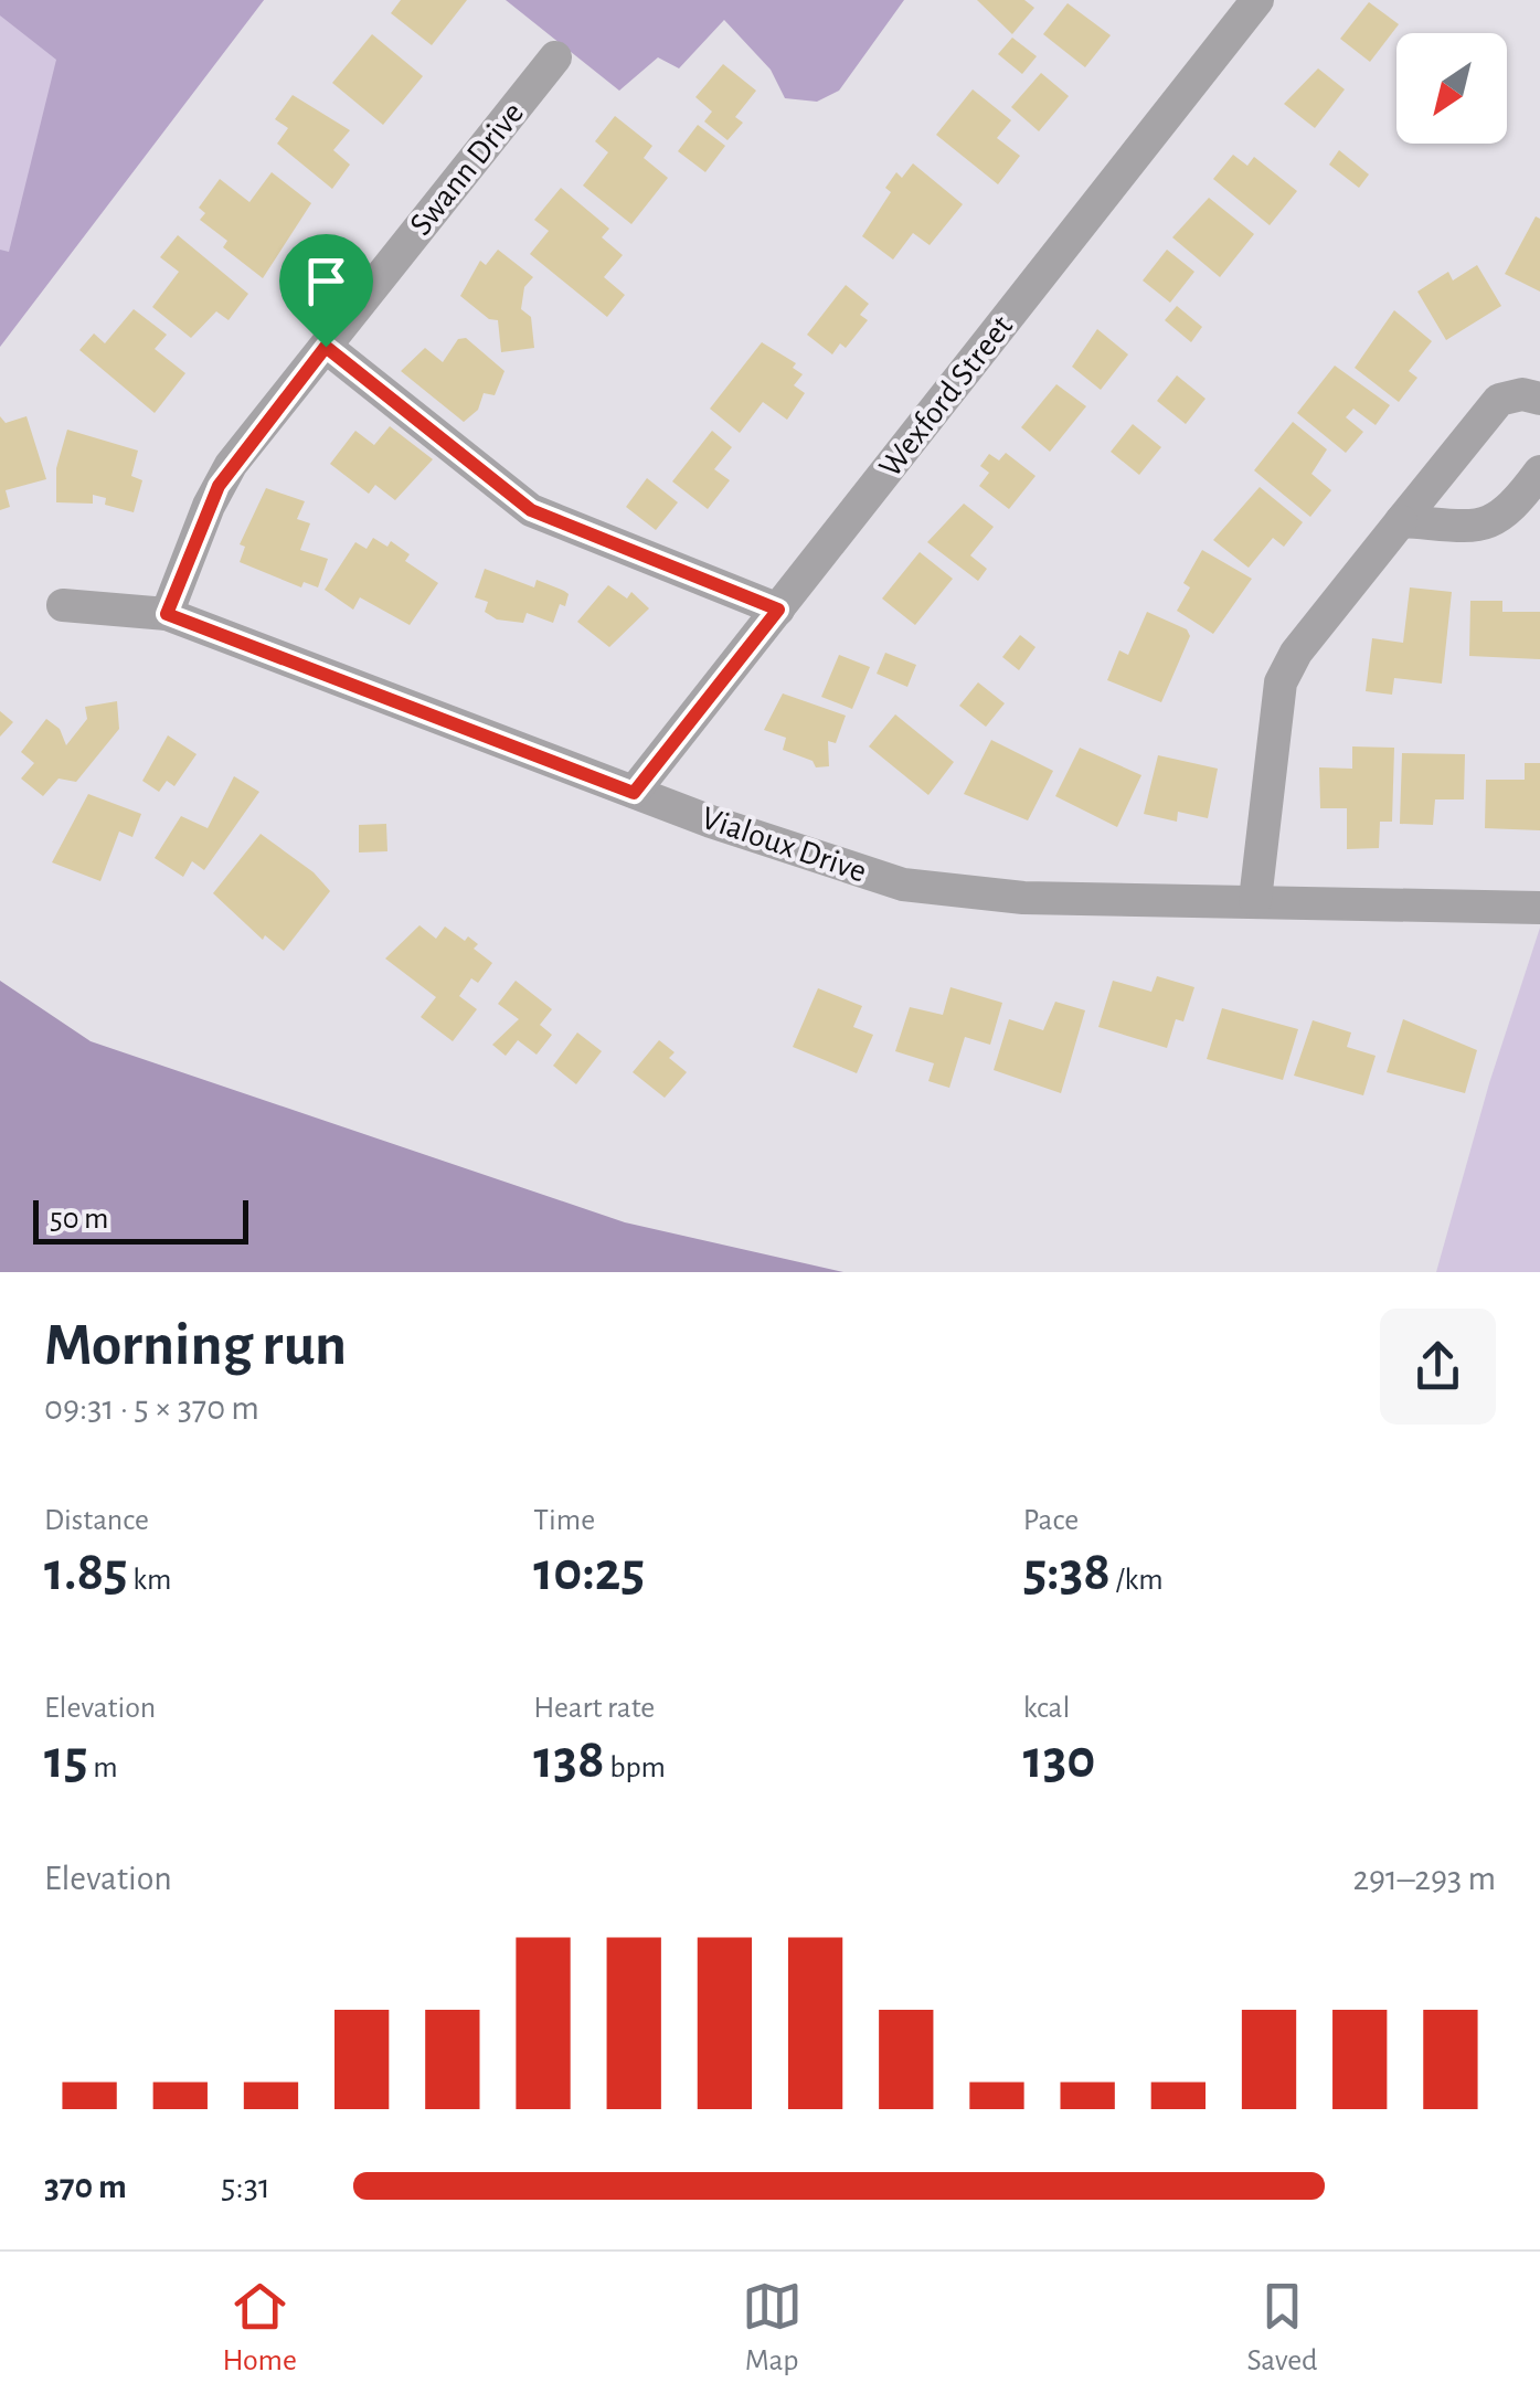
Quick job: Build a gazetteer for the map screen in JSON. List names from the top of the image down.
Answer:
{
  "streets": {
    "street": ["Swann Drive", "Wexford Street", "Vialoux Drive"]
  },
  "crossings": [
    ["Swann Drive", "Vialoux Drive"],
    ["Wexford Street", "Vialoux Drive"]
  ],
  "scale_bar": "50 m",
  "north": "bottom left",
  "page": {
    "scale": "50 m",
    "heading": ["Morning run", "09:31 · 5 × 370 m"],
    "stats": [
      ["Distance", "1.85 km"],
      ["Time", "10:25"],
      ["Pace", "5:38 /km"],
      ["Elevation", "15 m"],
      ["Heart rate", "138 bpm"],
      ["kcal", "130"]
    ],
    "chart": ["Elevation", "291–293 m"],
    "list": [
      {
        "name": "370 m",
        "note": "5:31"
      }
    ],
    "tabs": ["Home", "Map", "Saved"]
  }
}
